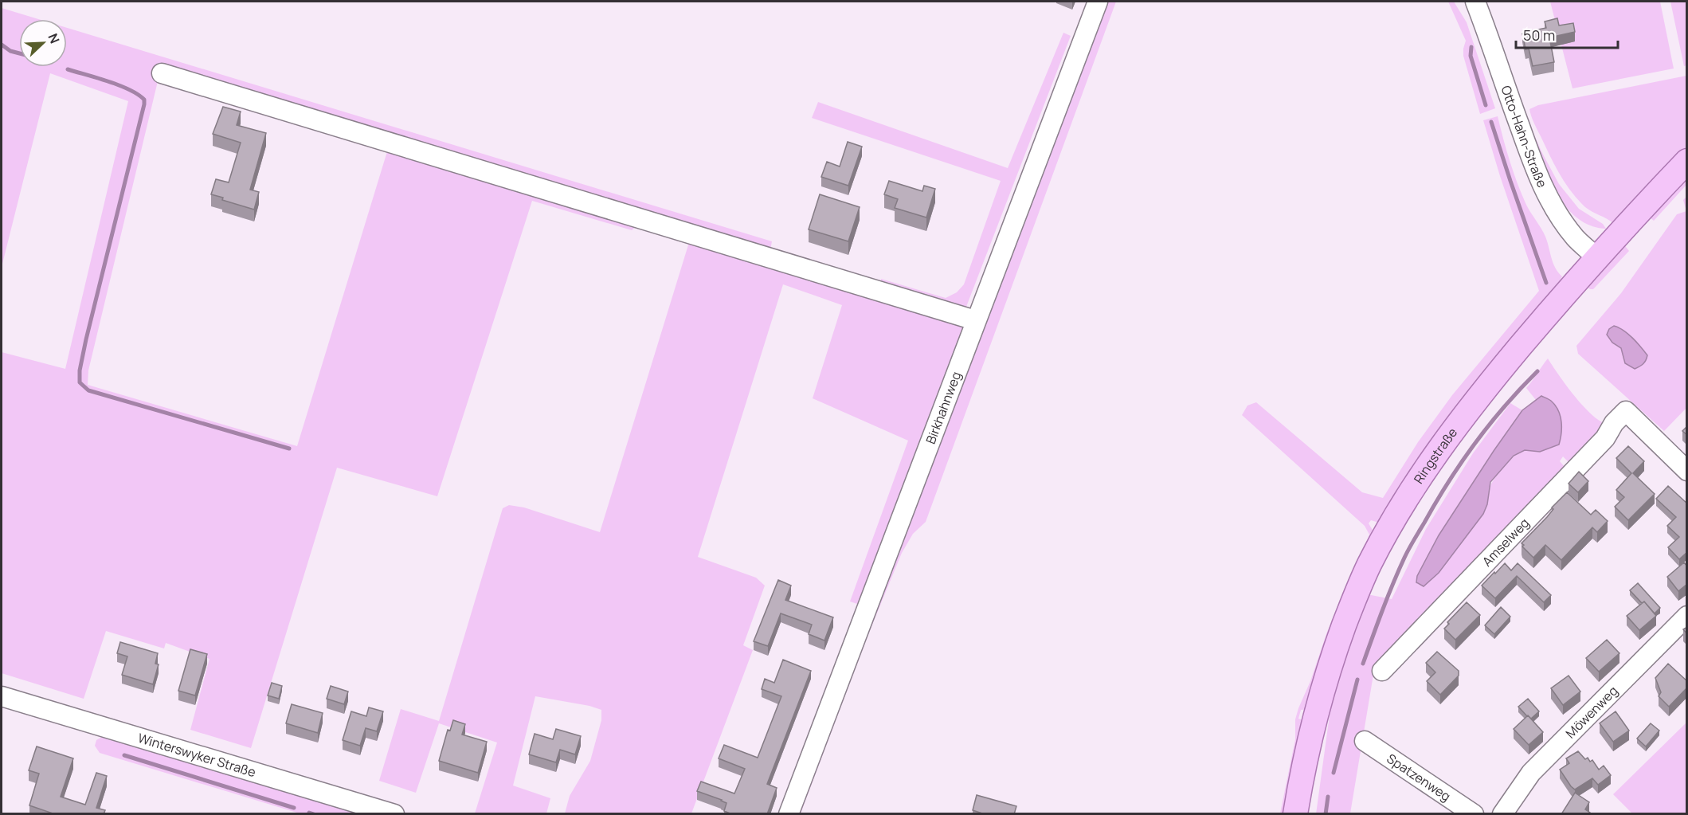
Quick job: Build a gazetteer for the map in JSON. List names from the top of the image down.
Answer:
{
  "streets": {
    "main road": ["Ringstraße"],
    "street": [
      "Otto-Hahn-Straße",
      "Birkhahnweg",
      "Amselweg",
      "Möwenweg",
      "Winterswyker Straße",
      "Spatzenweg"
    ]
  },
  "crossings": [
    ["Otto-Hahn-Straße", "Ringstraße"]
  ],
  "scale_bar": "50 m",
  "north": "top right"
}
